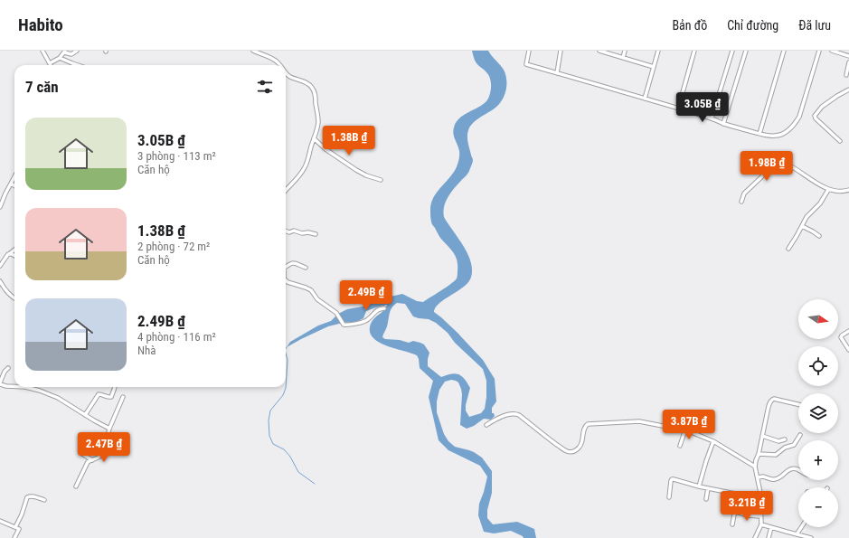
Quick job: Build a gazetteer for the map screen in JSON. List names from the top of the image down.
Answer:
{
  "north": "right",
  "page": {
    "header": "Habito",
    "nav": ["Bản đồ", "Chỉ đường", "Đã lưu"],
    "heading": "7 căn",
    "price": [
      "3.05B ₫",
      "1.38B ₫",
      "1.98B ₫",
      "2.49B ₫",
      "3.87B ₫",
      "2.47B ₫",
      "3.21B ₫"
    ],
    "list": [
      {
        "name": "3.05B ₫",
        "note": "3 phòng · 113 m² · Căn hộ"
      },
      {
        "name": "1.38B ₫",
        "note": "2 phòng · 72 m² · Căn hộ"
      },
      {
        "name": "2.49B ₫",
        "note": "4 phòng · 116 m² · Nhà"
      }
    ],
    "map_buttons": ["+", "−"]
  }
}
